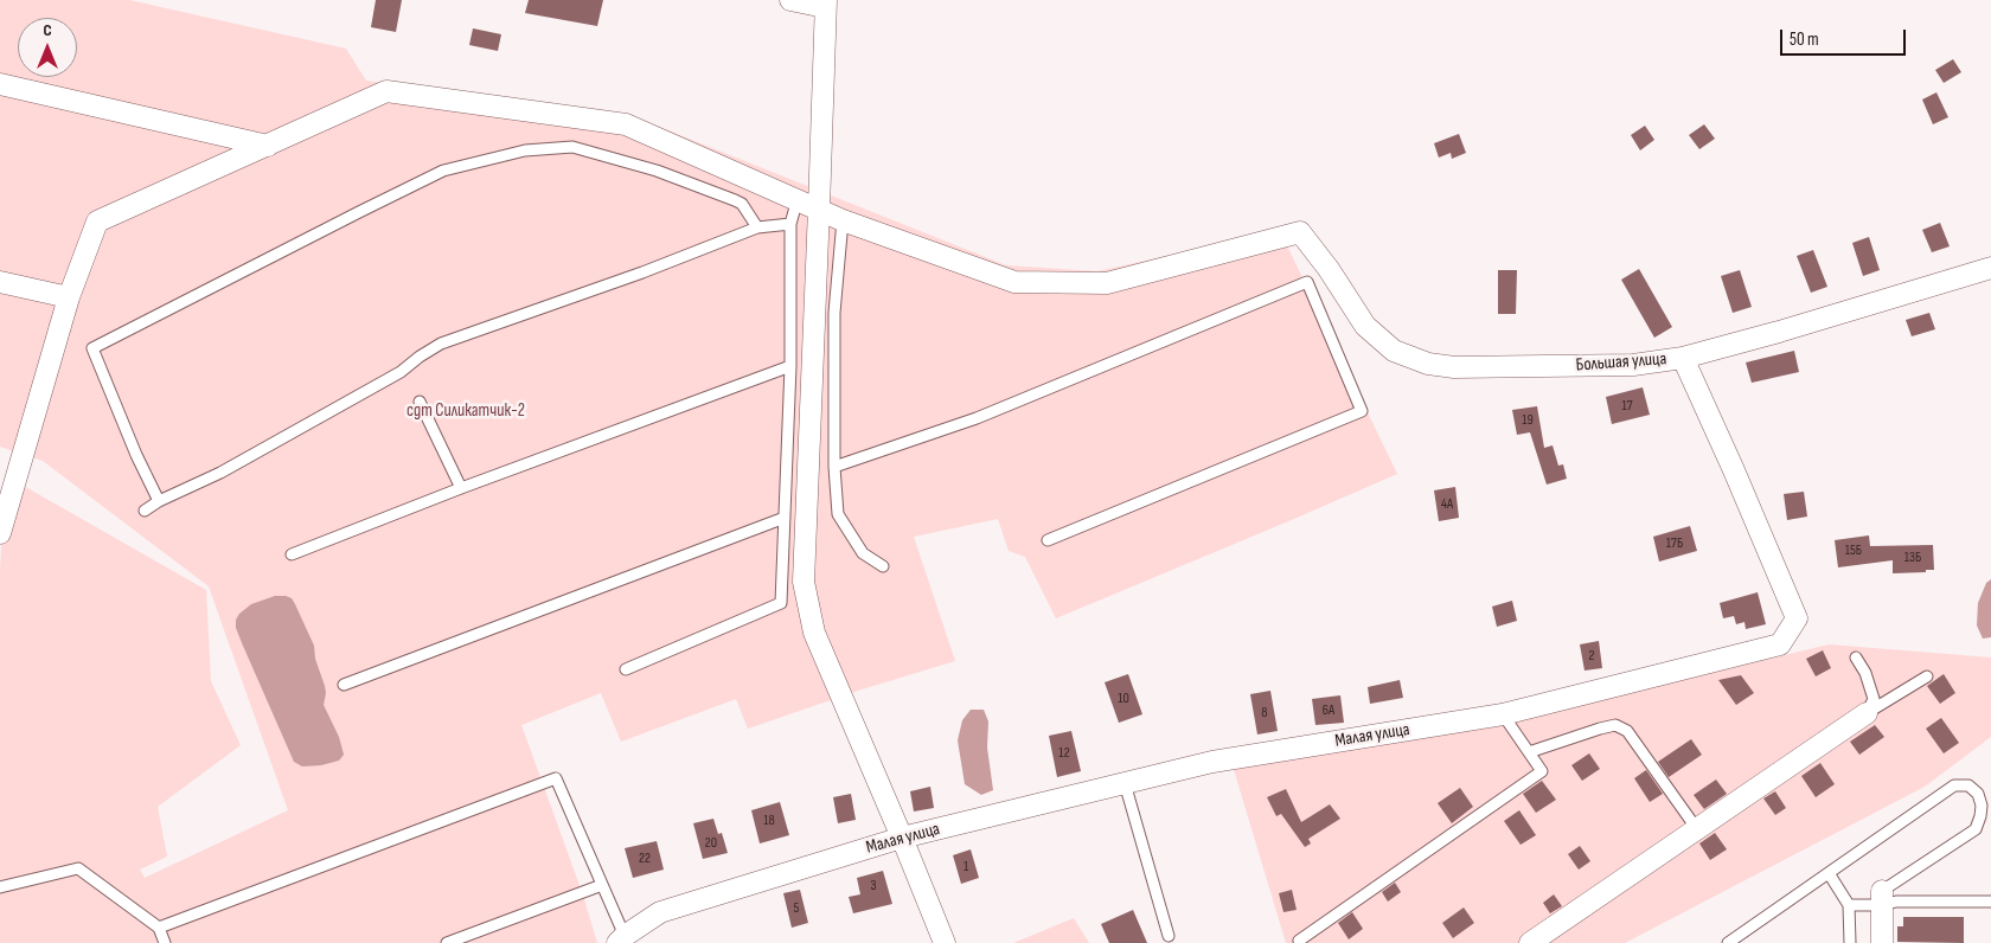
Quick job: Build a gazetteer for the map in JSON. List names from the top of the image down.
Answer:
{
  "streets": {
    "street": ["Большая улица", "Малая улица"]
  },
  "crossings": [
    ["Большая улица", "Малая улица"]
  ],
  "parks": ["сдт Силикатчик-2"],
  "house_numbers": [
    "17",
    "19",
    "4А",
    "17Б",
    "15Б",
    "13Б",
    "2",
    "10",
    "6А",
    "8",
    "12",
    "18",
    "20",
    "22",
    "1",
    "3",
    "5"
  ],
  "scale_bar": "50 m",
  "north": "top"
}
